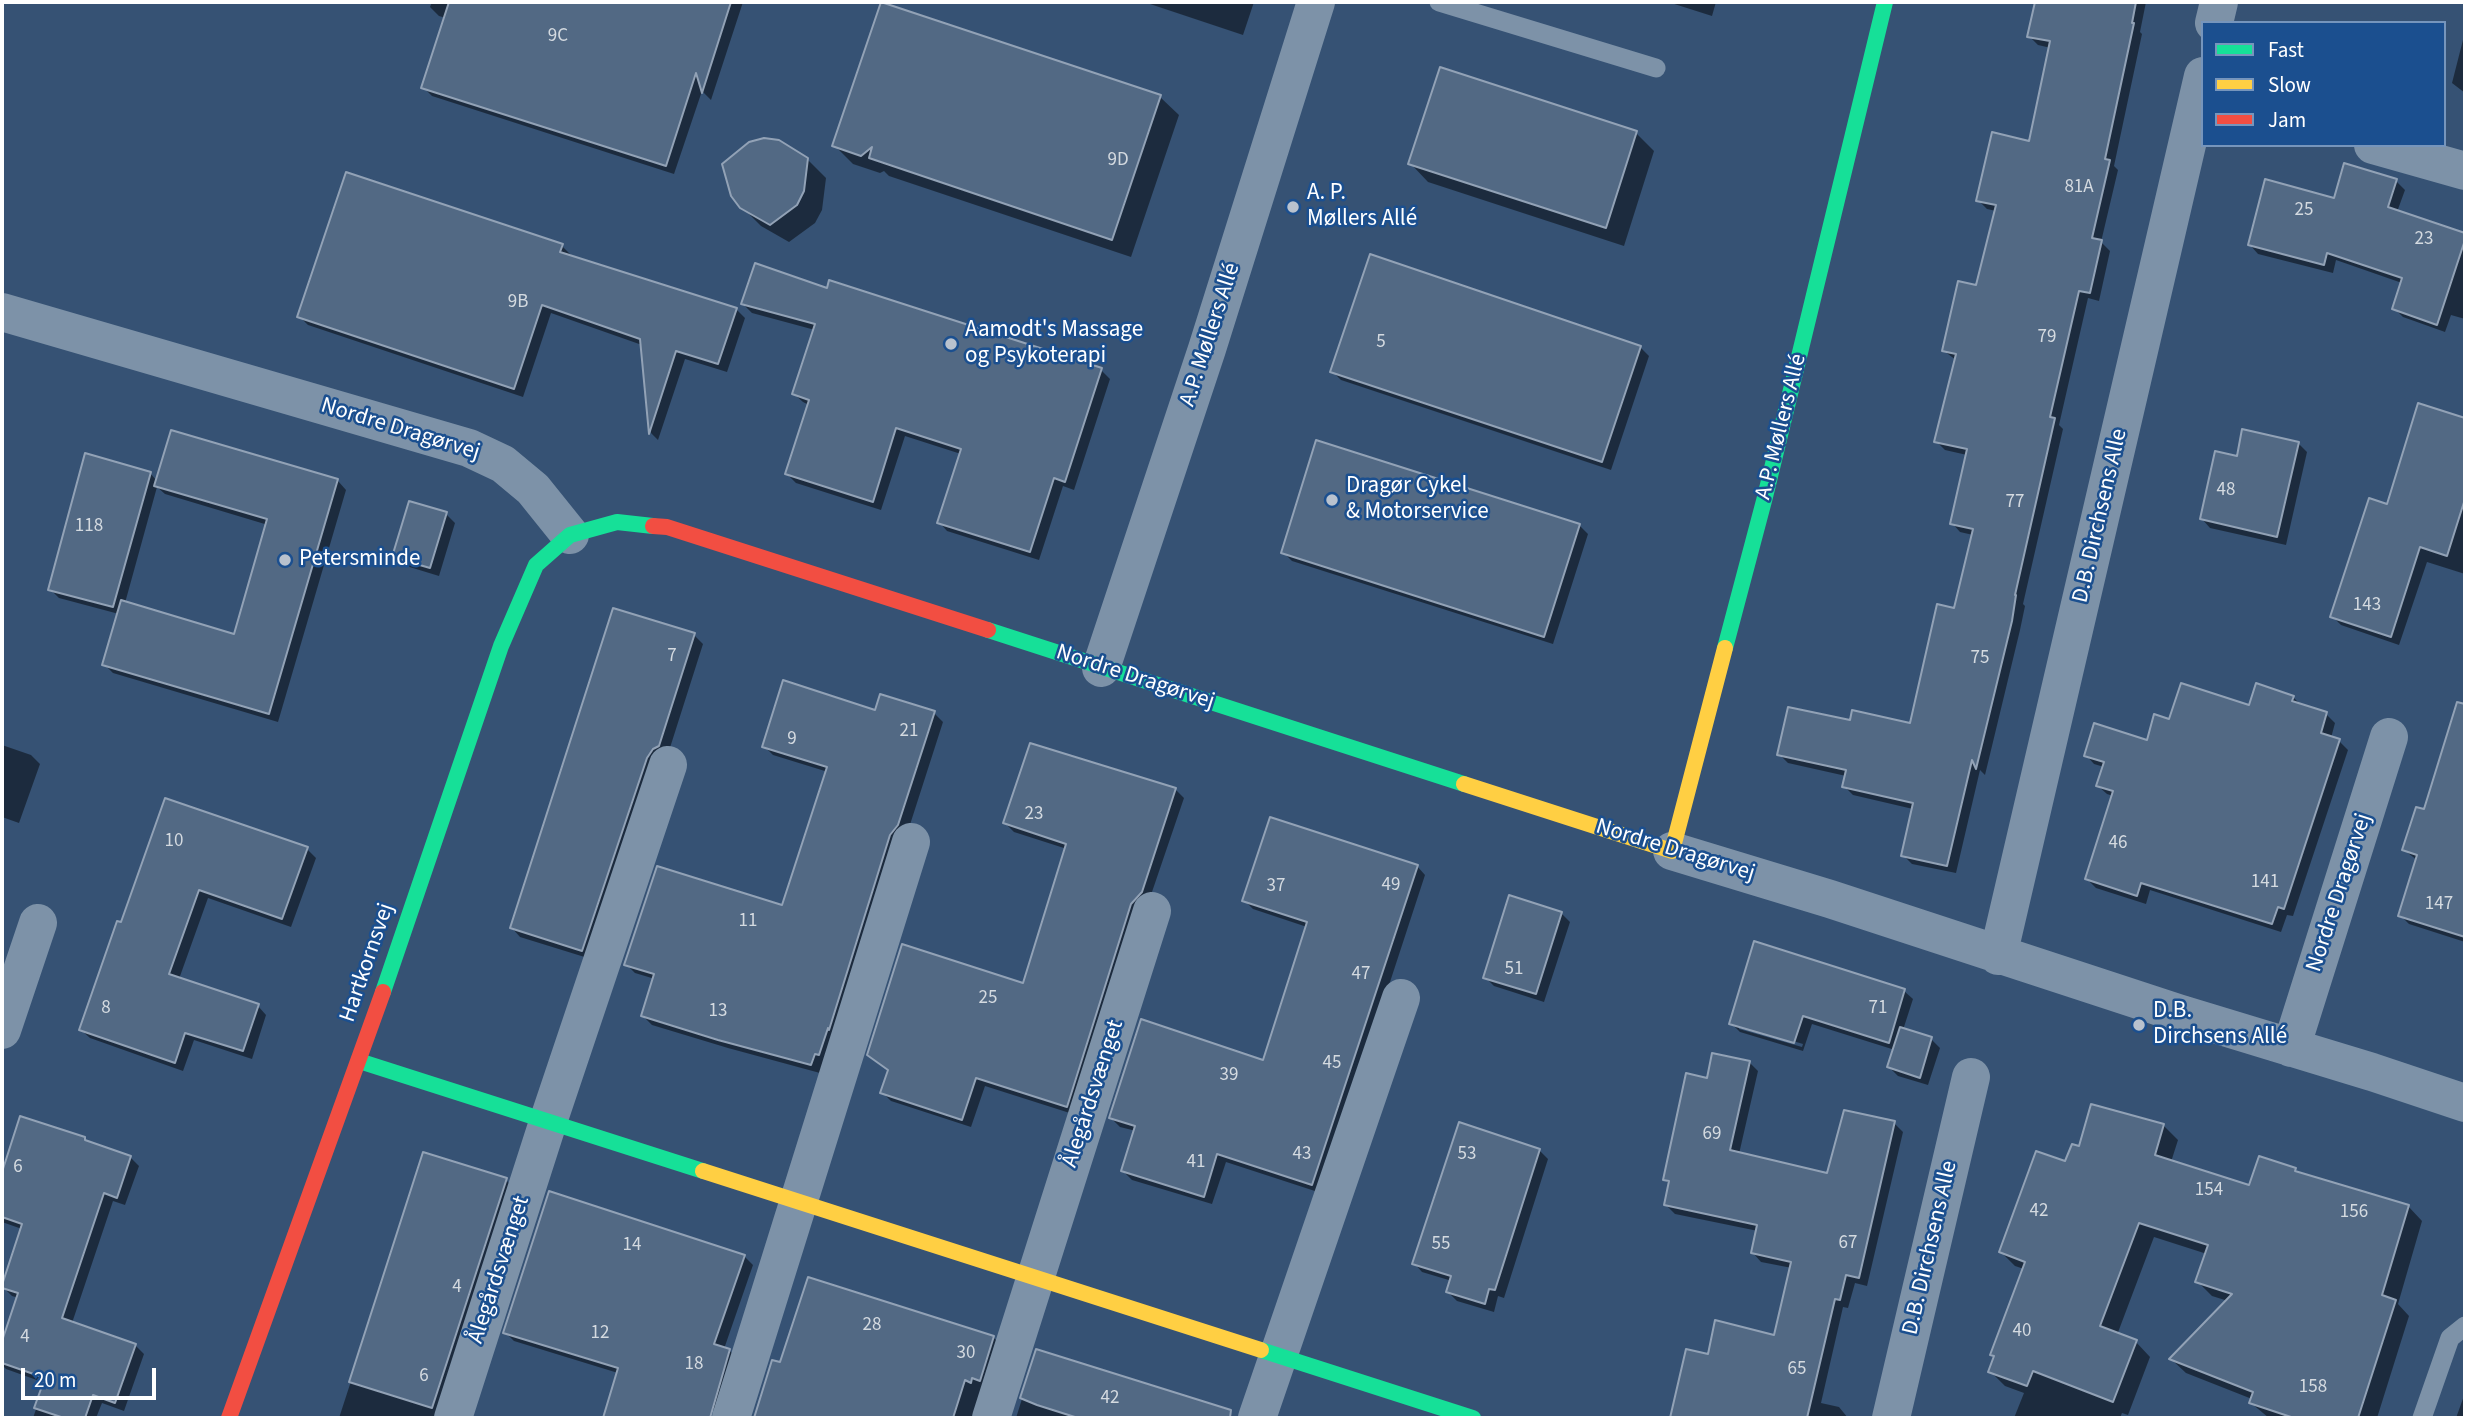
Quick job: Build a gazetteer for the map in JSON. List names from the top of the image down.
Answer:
{
  "streets": {
    "street": [
      "A.P. Møllers Allé",
      "Nordre Dragørvej",
      "D.B. Dirchsens Alle",
      "Hartkornsvej",
      "Ålegårdsvænget"
    ]
  },
  "crossings": [
    ["A.P. Møllers Allé", "Nordre Dragørvej"],
    ["Nordre Dragørvej", "D.B. Dirchsens Alle"],
    ["Nordre Dragørvej", "Hartkornsvej"]
  ],
  "places": [
    "A. P. Møllers Allé",
    "Aamodt's Massage og Psykoterapi",
    "Dragør Cykel & Motorservice",
    "Petersminde",
    "D.B. Dirchsens Allé"
  ],
  "house_numbers": [
    "9C",
    "9D",
    "81A",
    "25",
    "23",
    "9B",
    "79",
    "5",
    "48",
    "77",
    "118",
    "143",
    "7",
    "75",
    "21",
    "9",
    "23",
    "10",
    "46",
    "141",
    "49",
    "37",
    "147",
    "11",
    "51",
    "47",
    "25",
    "8",
    "71",
    "13",
    "45",
    "39",
    "69",
    "43",
    "53",
    "41",
    "6",
    "154",
    "42",
    "156",
    "67",
    "55",
    "14",
    "4",
    "28",
    "40",
    "12",
    "4",
    "30",
    "18",
    "65",
    "6",
    "158",
    "42"
  ],
  "legend": ["Fast", "Slow", "Jam"],
  "scale_bar": "20 m"
}
